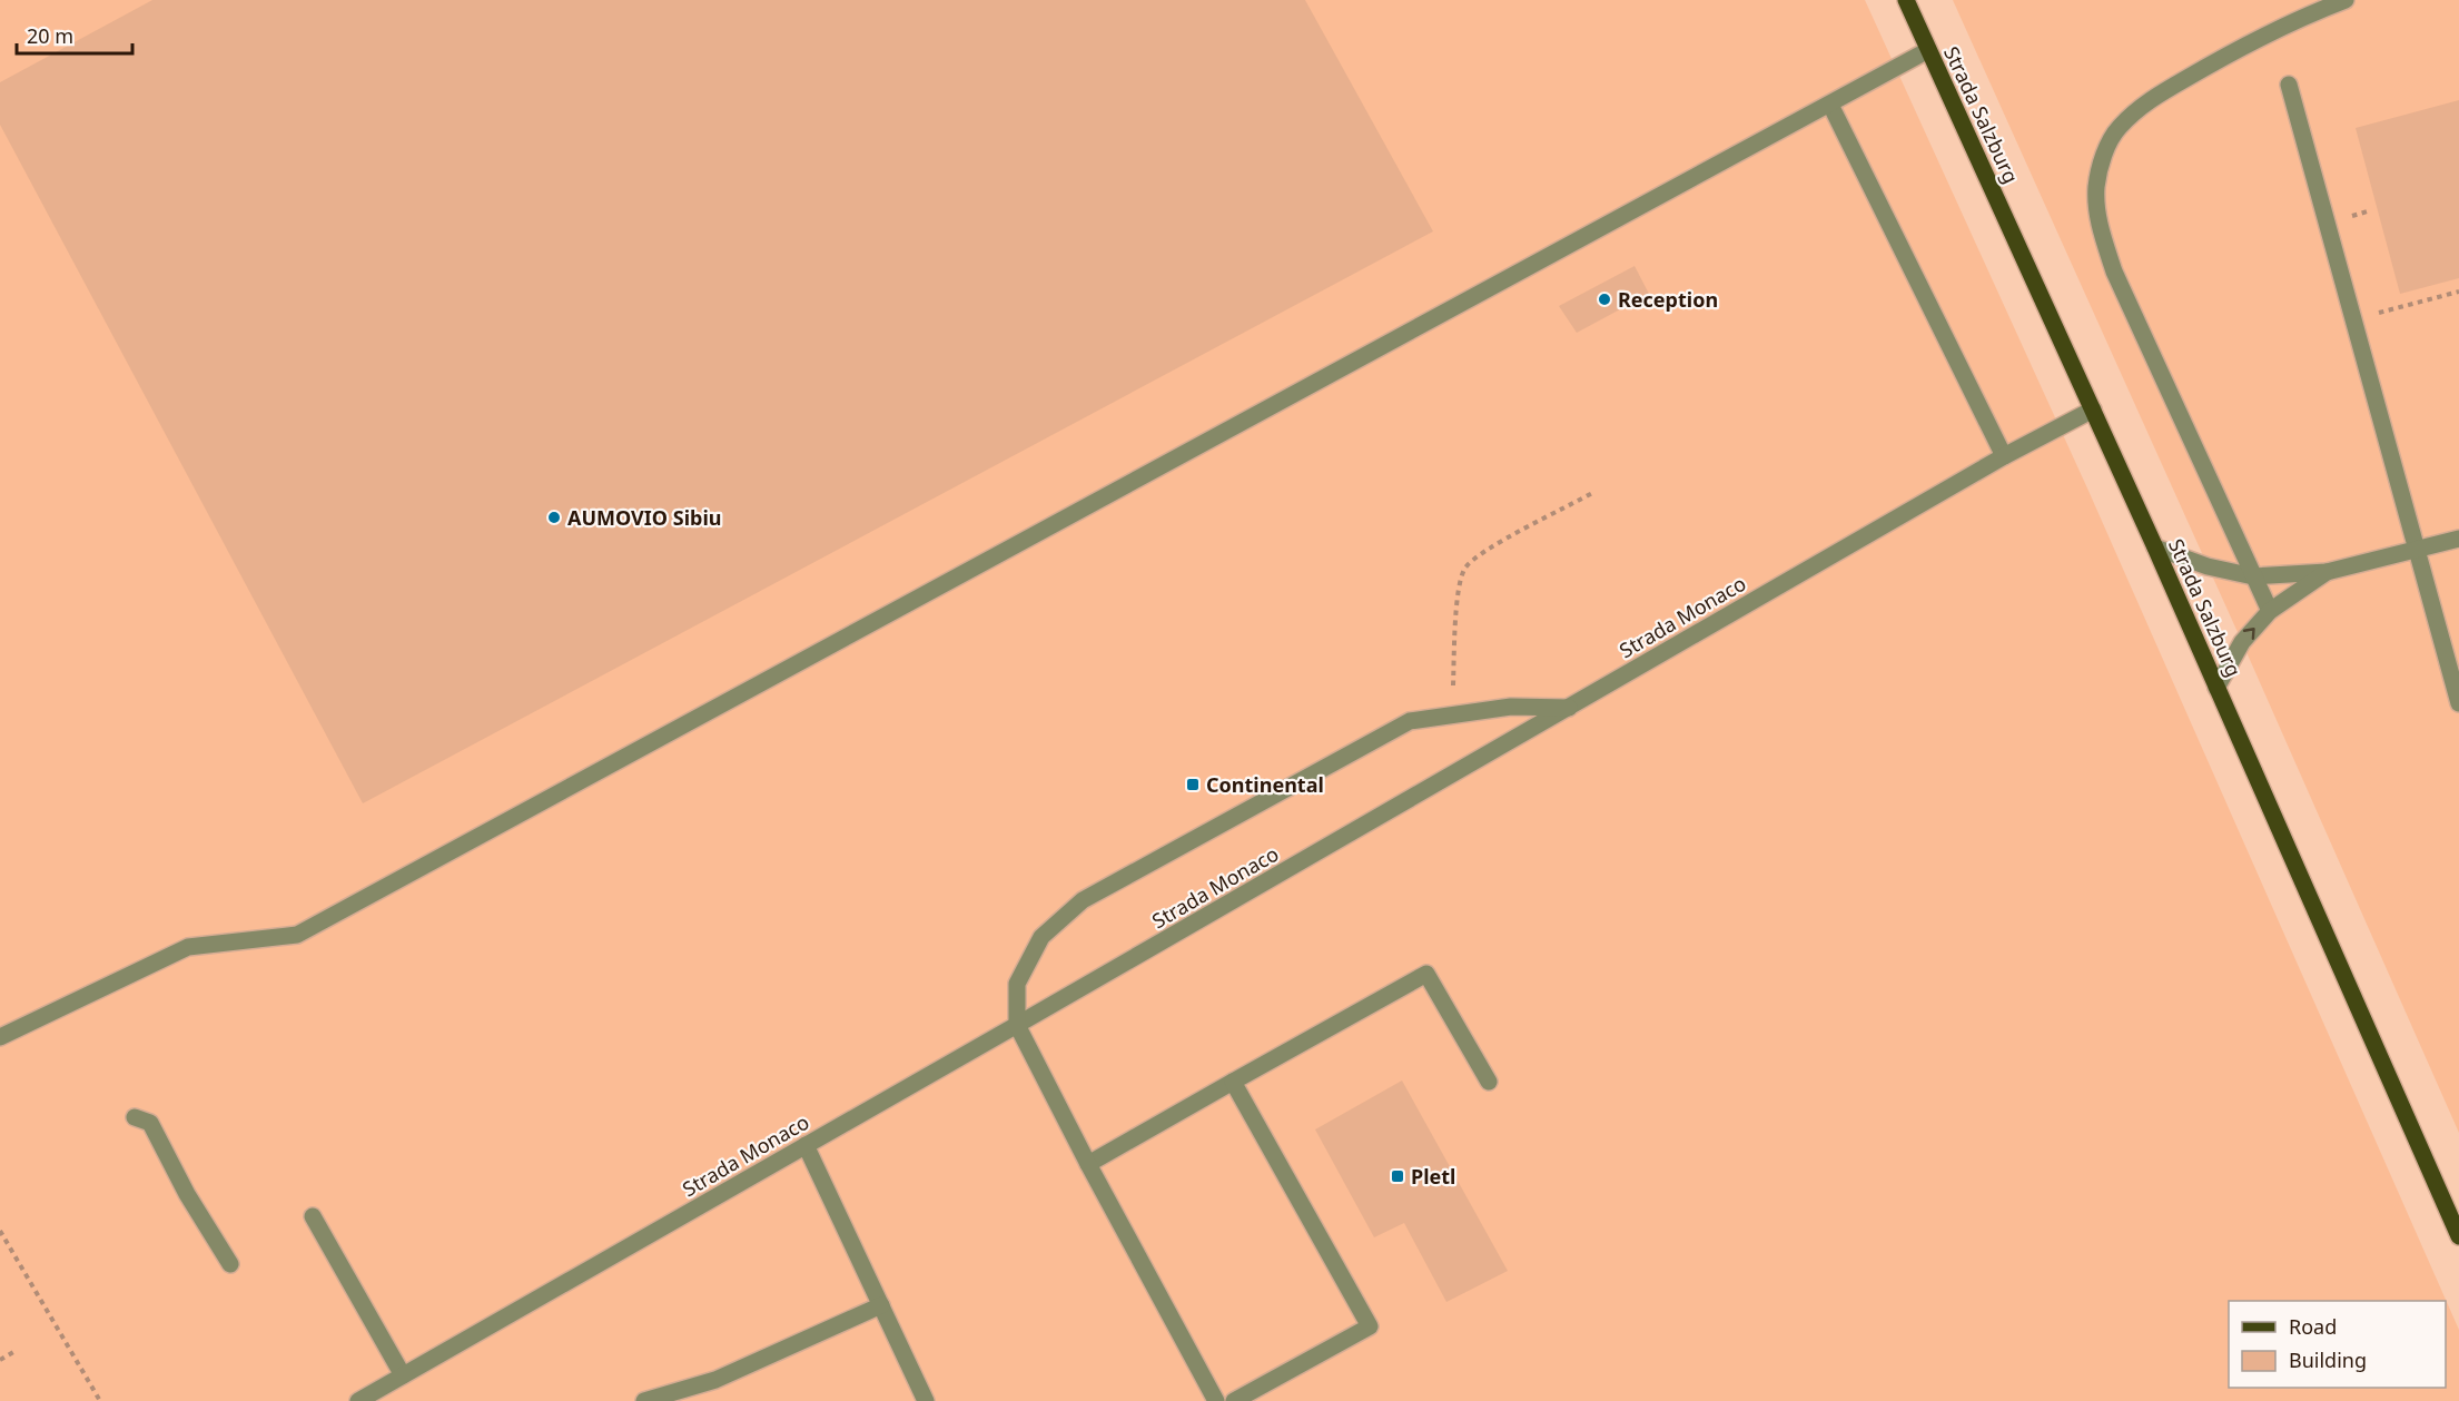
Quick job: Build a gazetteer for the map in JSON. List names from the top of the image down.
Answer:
{
  "streets": {
    "main road": ["Strada Salzburg"],
    "street": ["Strada Monaco"]
  },
  "crossings": [
    ["Strada Salzburg", "Strada Monaco"]
  ],
  "places": {
    "other": ["Reception", "AUMOVIO Sibiu"],
    "transit": ["Continental", "Pletl"]
  },
  "legend": ["Road", "Building"],
  "scale_bar": "20 m"
}
